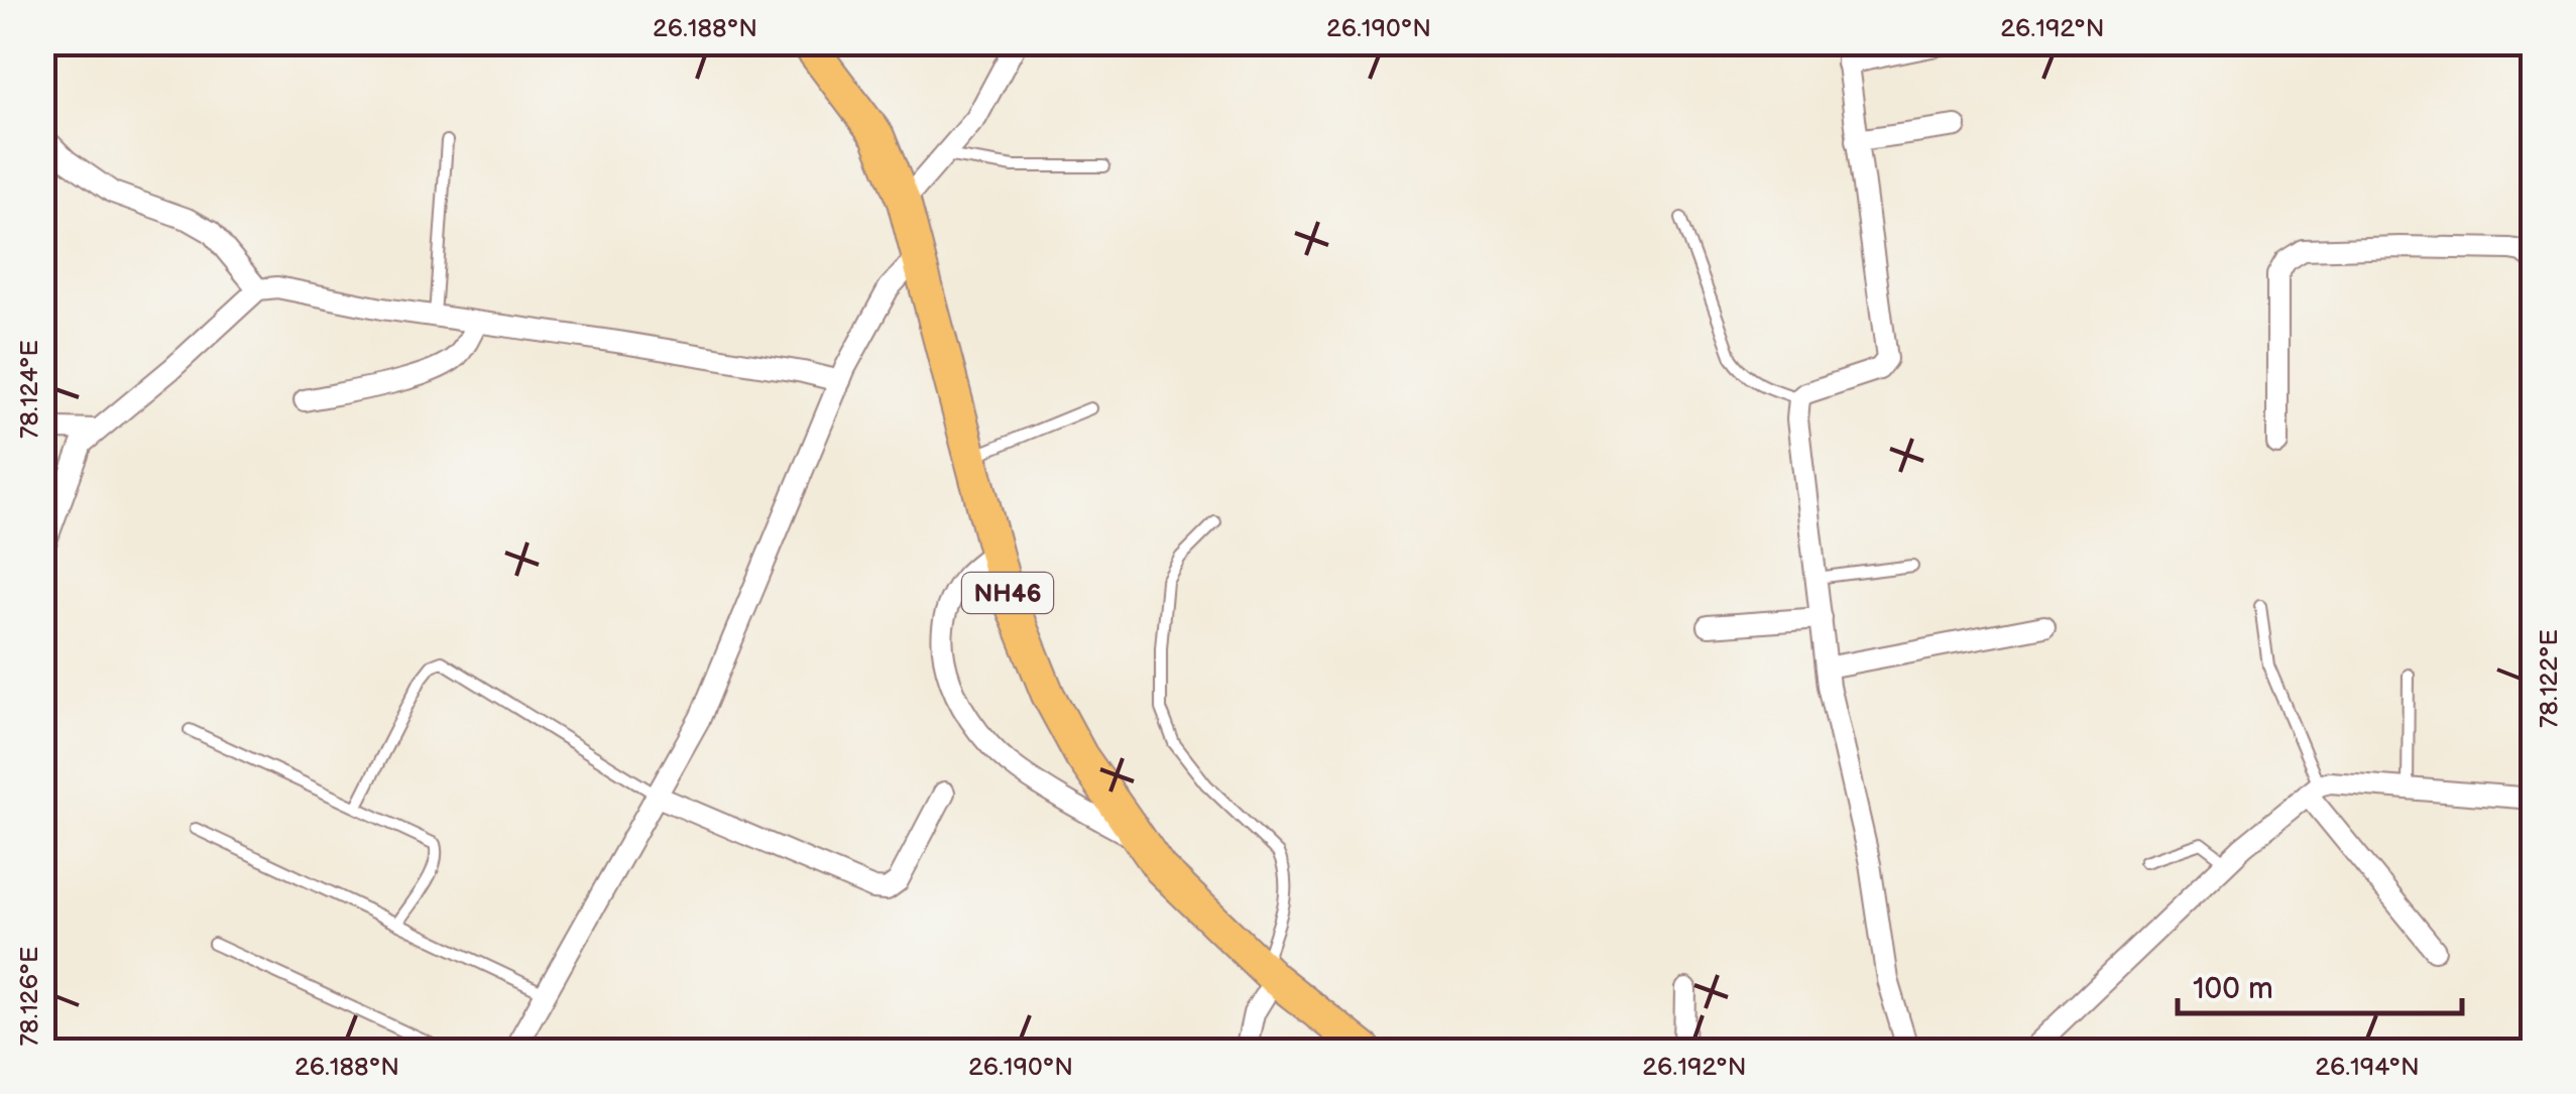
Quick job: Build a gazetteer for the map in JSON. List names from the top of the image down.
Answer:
{
  "streets": {
    "highway": ["NH46"]
  },
  "scale_bar": "100 m",
  "coordinates": [
    "26.188°N",
    "26.190°N",
    "26.192°N",
    "78.124°E",
    "78.122°E",
    "78.126°E",
    "26.194°N"
  ]
}
